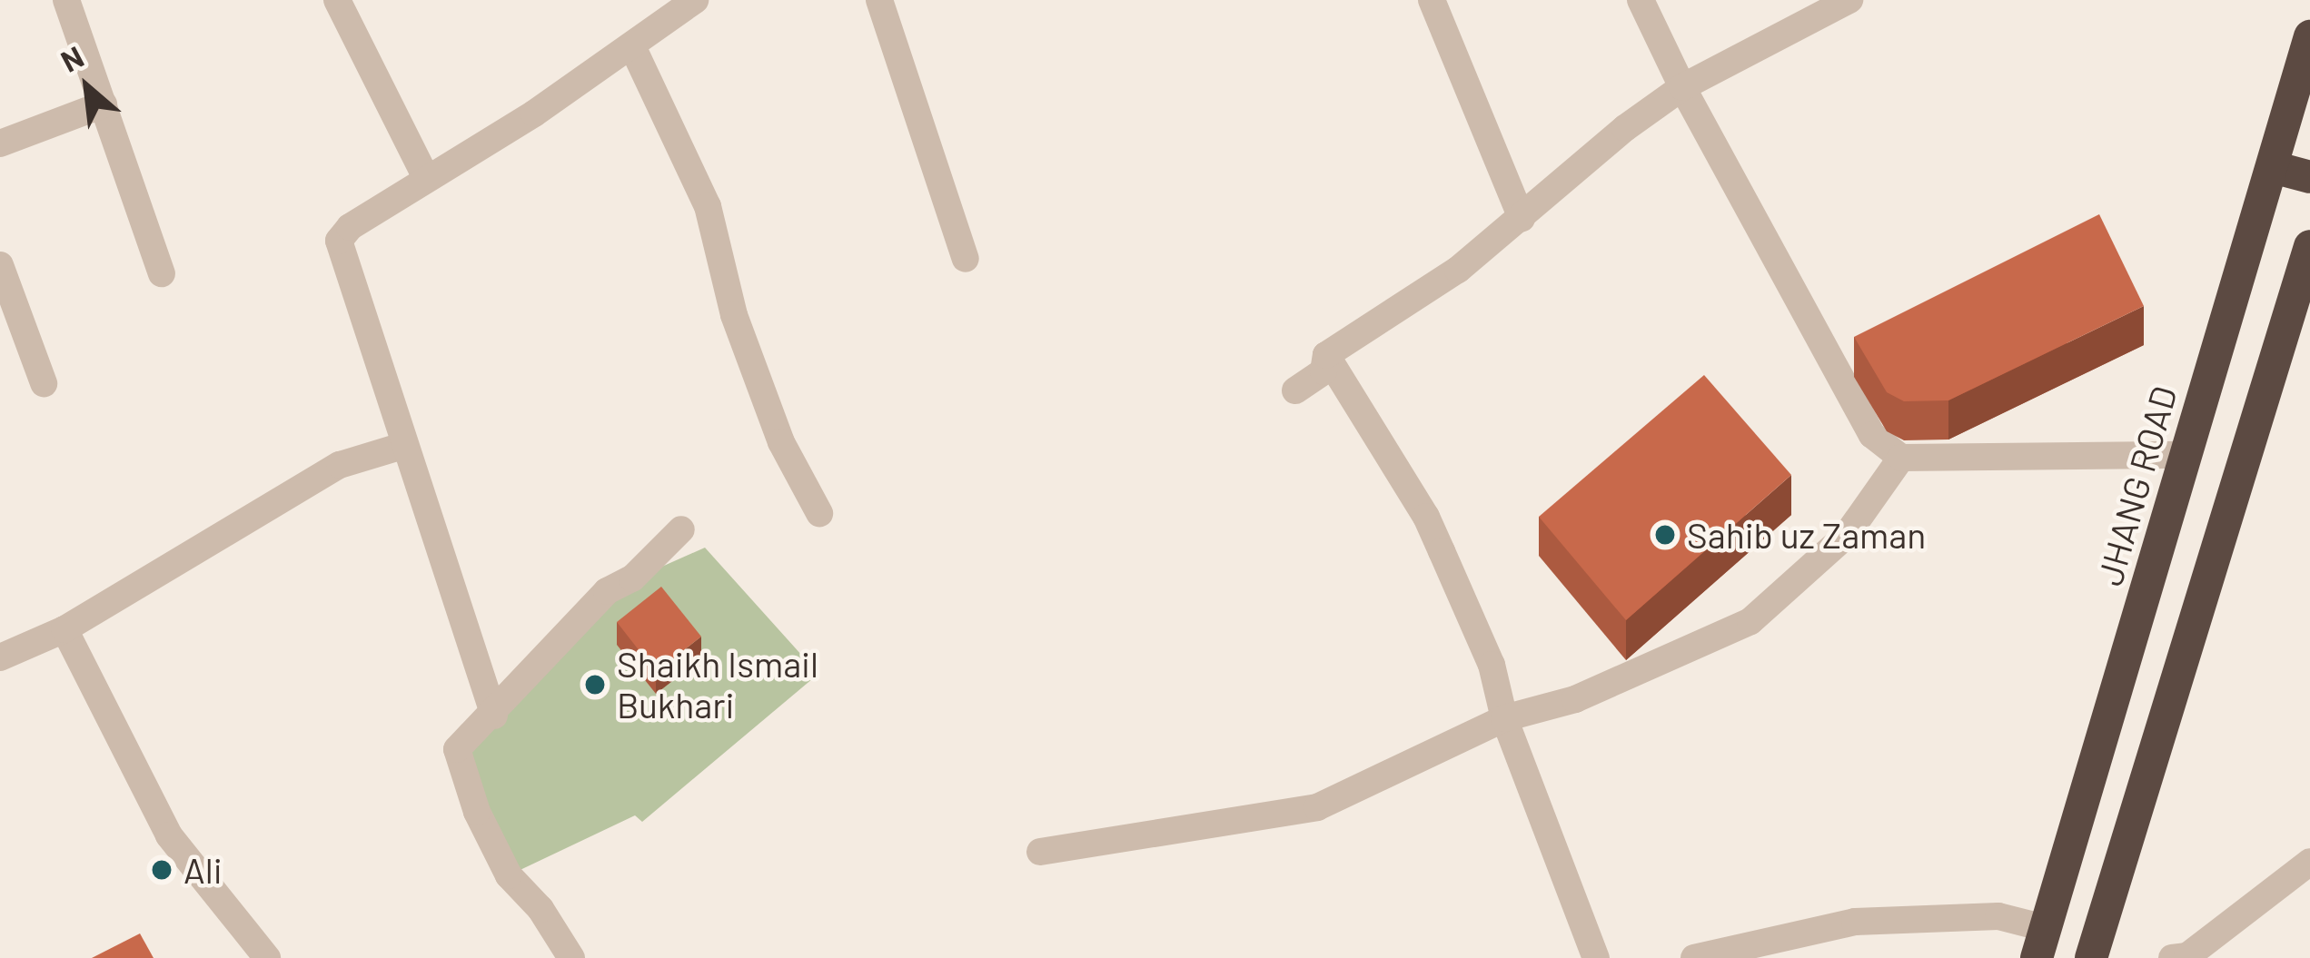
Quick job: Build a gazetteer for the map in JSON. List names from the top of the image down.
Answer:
{
  "streets": {
    "highway": ["JHANG ROAD"]
  },
  "places": ["Sahib uz Zaman", "Shaikh Ismail Bukhari", "Ali"],
  "north": "top left"
}
